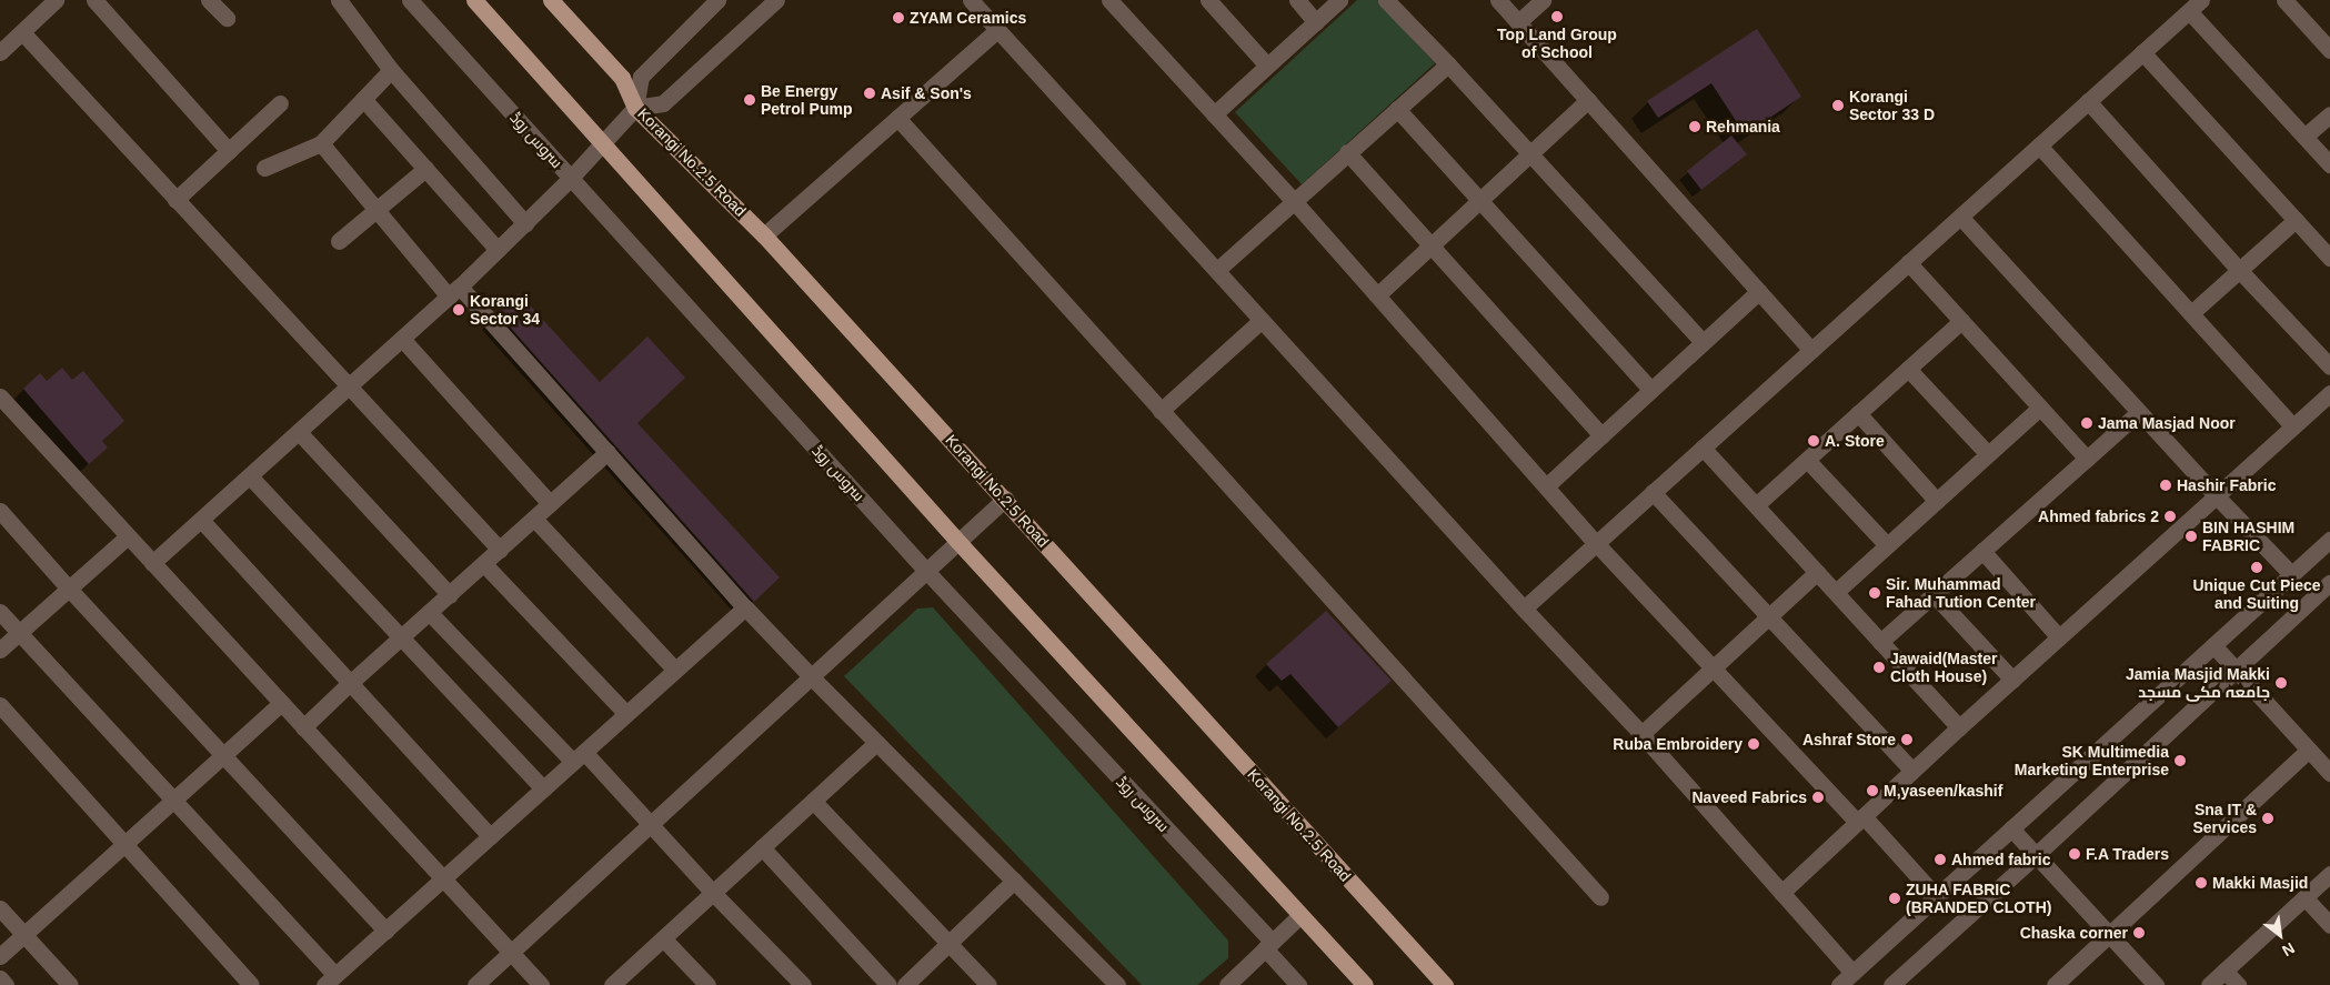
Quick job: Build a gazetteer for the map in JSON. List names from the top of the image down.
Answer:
{
  "streets": {
    "main road": ["Korangi No.2.5 Road"],
    "street": ["سروس روڈ"]
  },
  "places": [
    "Top Land Group of School",
    "ZYAM Ceramics",
    "Asif & Son's",
    "Be Energy Petrol Pump",
    "Korangi Sector 33 D",
    "Rehmania",
    "Korangi Sector 34",
    "Jama Masjad Noor",
    "A. Store",
    "Hashir Fabric",
    "Ahmed fabrics 2",
    "BIN HASHIM FABRIC",
    "Unique Cut Piece and Suiting",
    "Sir. Muhammad Fahad Tution Center",
    "Jawaid(Master Cloth House)",
    "Jamia Masjid Makki جامعہ مکی مسجد",
    "Ashraf Store",
    "Ruba Embroidery",
    "SK Multimedia Marketing Enterprise",
    "M,yaseen/kashif",
    "Naveed Fabrics",
    "Sna IT & Services",
    "F.A Traders",
    "Ahmed fabric",
    "Makki Masjid",
    "ZUHA FABRIC (BRANDED CLOTH)",
    "Chaska corner"
  ],
  "north": "bottom right"
}
